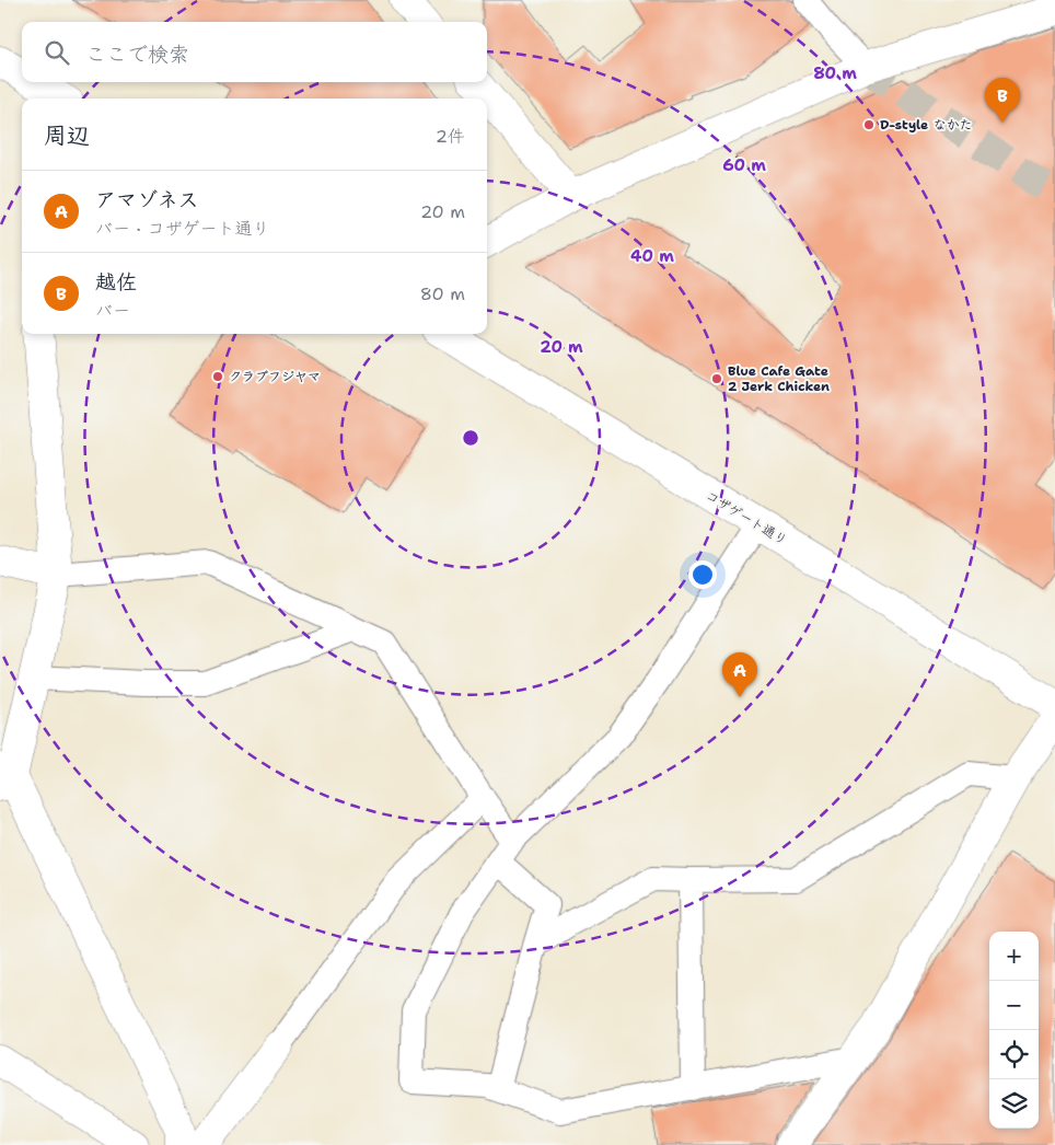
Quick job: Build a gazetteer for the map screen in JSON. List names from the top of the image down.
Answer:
{
  "streets": {
    "street": ["コザゲート通り"]
  },
  "places": ["D-style なかた", "クラブフジヤマ", "Blue Cafe Gate 2 Jerk Chicken"],
  "page": {
    "search": "ここで検索",
    "pins": ["B", "A"],
    "heading": ["周辺", "2件"],
    "list": [
      {
        "mark": "A",
        "name": "アマゾネス",
        "note": "バー · コザゲート通り",
        "value": "20 m"
      },
      {
        "mark": "B",
        "name": "越佐",
        "note": "バー",
        "value": "80 m"
      }
    ],
    "map_buttons": ["+", "−"]
  },
  "rings": [
    "80 m",
    "60 m",
    "40 m",
    "20 m"
  ]
}
